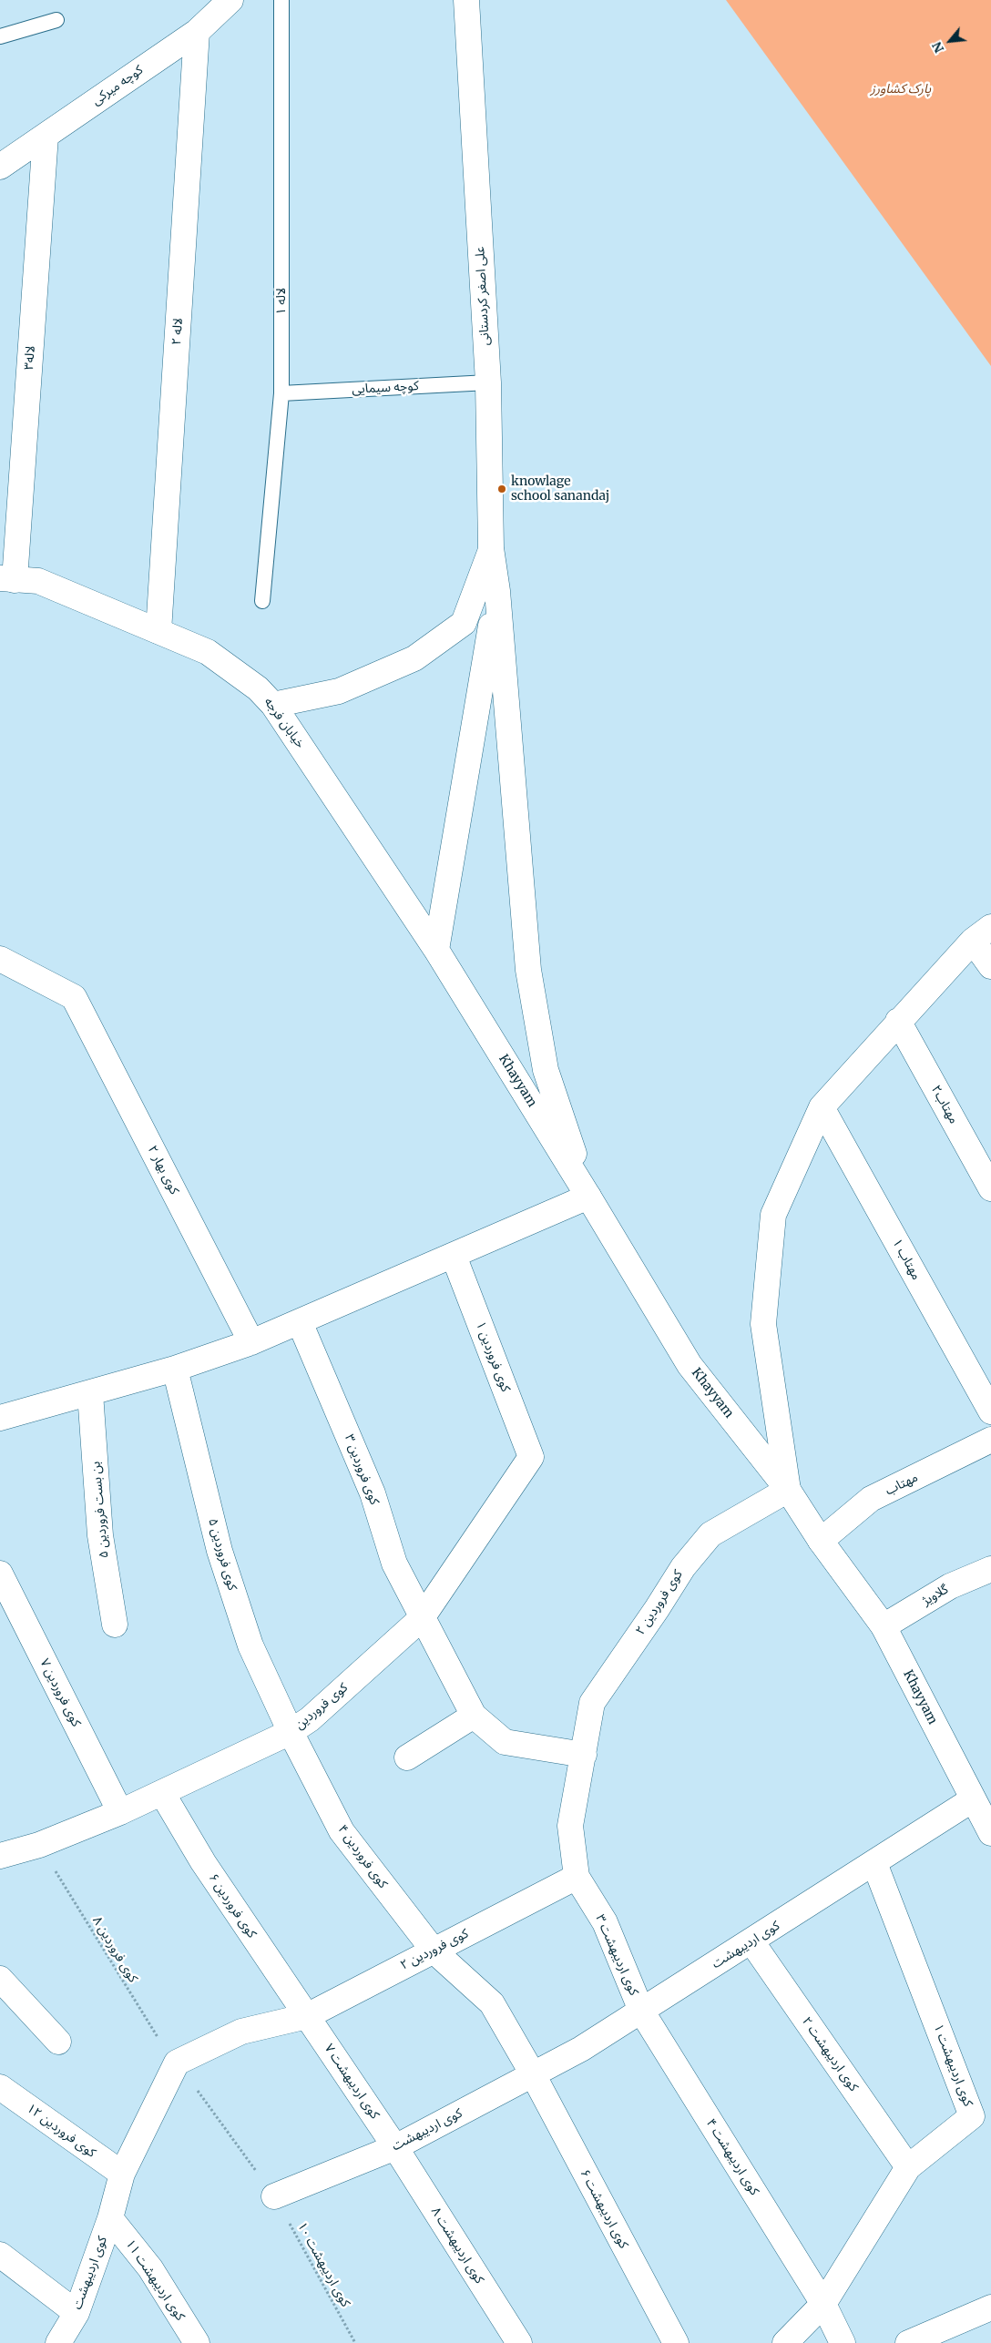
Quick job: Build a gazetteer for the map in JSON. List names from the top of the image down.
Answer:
{
  "streets": {
    "street": [
      "کوچه میرکی",
      "علی اصغر کردستانی",
      "لاله ۲",
      "لاله۳",
      "خیابان فرجه",
      "Khayyam",
      "مهتاب۲",
      "کوی بهار ۲",
      "مهتاب ۱",
      "کوی فروردین ۱",
      "کوی فروردین ۳",
      "مهتاب",
      "بن بست فروردین ۵",
      "کوی فروردین ۵",
      "گلاویژ",
      "کوی فروردین ۲",
      "کوی فروردین ۷",
      "کوی فروردین",
      "کوی فروردین ۴",
      "کوی فروردین ۶",
      "کوی اردیبهشت",
      "کوی اردیبهشت ۳",
      "کوی اردیبهشت ۲",
      "کوی اردیبهشت ۱",
      "کوی اردیبهشت ۷",
      "کوی فروردین ۱۲",
      "کوی اردیبهشت ۴",
      "کوی اردیبهشت ۶",
      "کوی اردیبهشت ۸",
      "کوی اردیبهشت ۱۱"
    ],
    "lane": ["لاله ۱", "کوچه سیمایی"],
    "path": ["کوی فروردین ۸", "کوی اردیبهشت ۱۰"]
  },
  "crossings": [
    ["کوچه میرکی", "لاله ۲"],
    ["کوچه میرکی", "لاله۳"],
    ["علی اصغر کردستانی", "کوچه سیمایی"],
    ["لاله ۱", "کوچه سیمایی"],
    ["لاله ۲", "خیابان فرجه"],
    ["لاله۳", "خیابان فرجه"],
    ["خیابان فرجه", "Khayyam"],
    ["Khayyam", "مهتاب"],
    ["Khayyam", "گلاویژ"],
    ["Khayyam", "کوی فروردین ۲"],
    ["Khayyam", "کوی اردیبهشت"],
    ["کوی فروردین ۱", "کوی فروردین"],
    ["کوی فروردین ۳", "کوی فروردین"],
    ["کوی فروردین ۵", "کوی فروردین"],
    ["کوی فروردین ۵", "کوی فروردین ۴"],
    ["کوی فروردین ۲", "کوی فروردین ۴"],
    ["کوی فروردین ۲", "کوی فروردین ۶"],
    ["کوی فروردین ۲", "کوی اردیبهشت"],
    ["کوی فروردین ۲", "کوی فروردین ۸"],
    ["کوی فروردین ۲", "کوی اردیبهشت ۳"],
    ["کوی فروردین ۲", "کوی اردیبهشت ۷"],
    ["کوی فروردین ۷", "کوی فروردین"],
    ["کوی فروردین", "کوی فروردین ۴"],
    ["کوی فروردین", "کوی فروردین ۶"],
    ["کوی فروردین", "کوی فروردین ۸"],
    ["کوی فروردین ۴", "کوی اردیبهشت"],
    ["کوی فروردین ۴", "کوی اردیبهشت ۶"],
    ["کوی فروردین ۶", "کوی اردیبهشت ۷"],
    ["کوی اردیبهشت", "کوی فروردین ۸"],
    ["کوی اردیبهشت", "کوی اردیبهشت ۳"],
    ["کوی اردیبهشت", "کوی اردیبهشت ۲"],
    ["کوی اردیبهشت", "کوی اردیبهشت ۱"],
    ["کوی اردیبهشت", "کوی اردیبهشت ۷"],
    ["کوی اردیبهشت", "کوی فروردین ۱۲"],
    ["کوی اردیبهشت", "کوی اردیبهشت ۴"],
    ["کوی اردیبهشت", "کوی اردیبهشت ۶"],
    ["کوی اردیبهشت", "کوی اردیبهشت ۸"],
    ["کوی اردیبهشت", "کوی اردیبهشت ۱۰"],
    ["کوی اردیبهشت", "کوی اردیبهشت ۱۱"],
    ["کوی اردیبهشت ۳", "کوی اردیبهشت ۴"],
    ["کوی اردیبهشت ۲", "کوی اردیبهشت ۱"],
    ["کوی اردیبهشت ۱", "کوی اردیبهشت ۴"],
    ["کوی اردیبهشت ۷", "کوی اردیبهشت ۸"]
  ],
  "parks": ["پارک کشاورز"],
  "places": ["knowlage school sanandaj"],
  "north": "bottom left"
}
